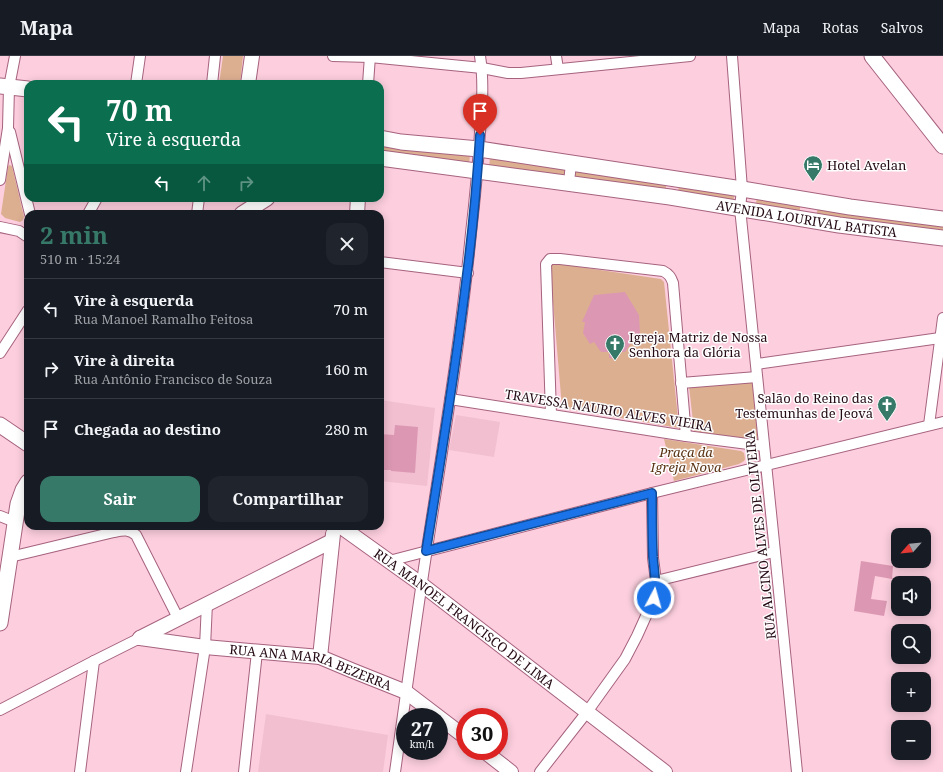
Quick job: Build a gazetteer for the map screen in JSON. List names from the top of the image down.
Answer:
{
  "streets": {
    "main road": ["AVENIDA LOURIVAL BATISTA"],
    "street": [
      "TRAVESSA NAURIO ALVES VIEIRA",
      "RUA ALCINO ALVES DE OLIVEIRA",
      "RUA MANOEL FRANCISCO DE LIMA",
      "RUA ANA MARIA BEZERRA"
    ]
  },
  "crossings": [
    ["AVENIDA LOURIVAL BATISTA", "RUA ALCINO ALVES DE OLIVEIRA"],
    ["TRAVESSA NAURIO ALVES VIEIRA", "RUA ALCINO ALVES DE OLIVEIRA"]
  ],
  "parks": ["Praça da Igreja Nova"],
  "places": {
    "hotel": ["Hotel Avelan"],
    "church": ["Igreja Matriz de Nossa Senhora da Glória", "Salão do Reino das Testemunhas de Jeová"]
  },
  "north": "bottom left",
  "page": {
    "header": "Mapa",
    "nav": ["Mapa", "Rotas", "Salvos"],
    "turn": ["70 m", "Vire à esquerda"],
    "heading": ["2 min", "510 m · 15:24"],
    "list": [
      {
        "name": "Vire à esquerda",
        "note": "Rua Manoel Ramalho Feitosa",
        "value": "70 m"
      },
      {
        "name": "Vire à direita",
        "note": "Rua Antônio Francisco de Souza",
        "value": "160 m"
      },
      {
        "name": "Chegada ao destino",
        "value": "280 m"
      }
    ],
    "buttons": ["Sair", "Compartilhar"],
    "map_buttons": ["+", "−"],
    "speed": "27 km/h",
    "limit": "30"
  }
}
